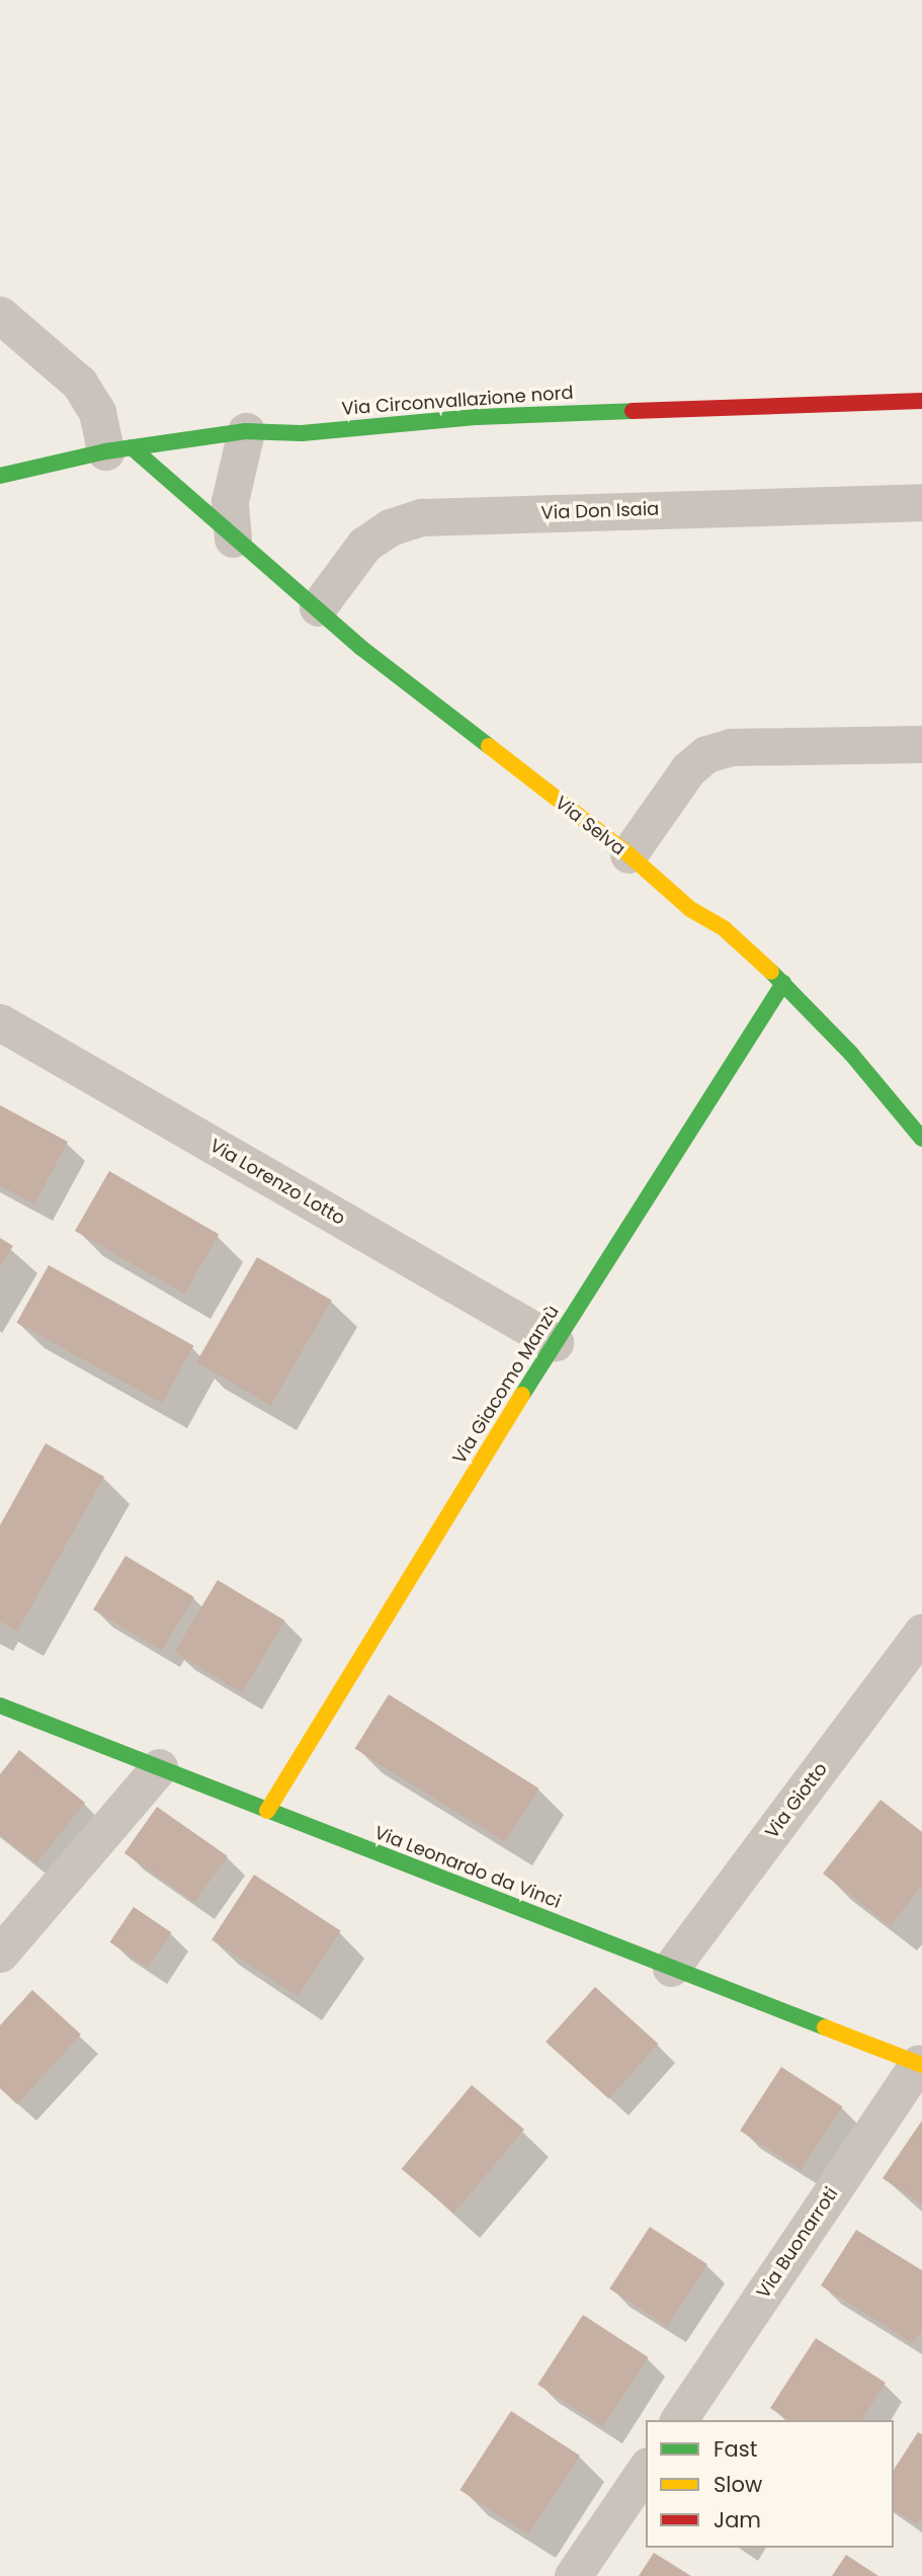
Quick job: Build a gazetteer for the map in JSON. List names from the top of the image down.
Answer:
{
  "streets": {
    "street": [
      "Via Circonvallazione nord",
      "Via Don Isaia",
      "Via Selva",
      "Via Lorenzo Lotto",
      "Via Giacomo Manzù",
      "Via Giotto",
      "Via Leonardo da Vinci",
      "Via Buonarroti"
    ]
  },
  "crossings": [
    ["Via Circonvallazione nord", "Via Selva"],
    ["Via Don Isaia", "Via Selva"],
    ["Via Selva", "Via Giacomo Manzù"],
    ["Via Lorenzo Lotto", "Via Giacomo Manzù"],
    ["Via Giacomo Manzù", "Via Leonardo da Vinci"],
    ["Via Giotto", "Via Leonardo da Vinci"],
    ["Via Leonardo da Vinci", "Via Buonarroti"]
  ],
  "legend": ["Fast", "Slow", "Jam"]
}
